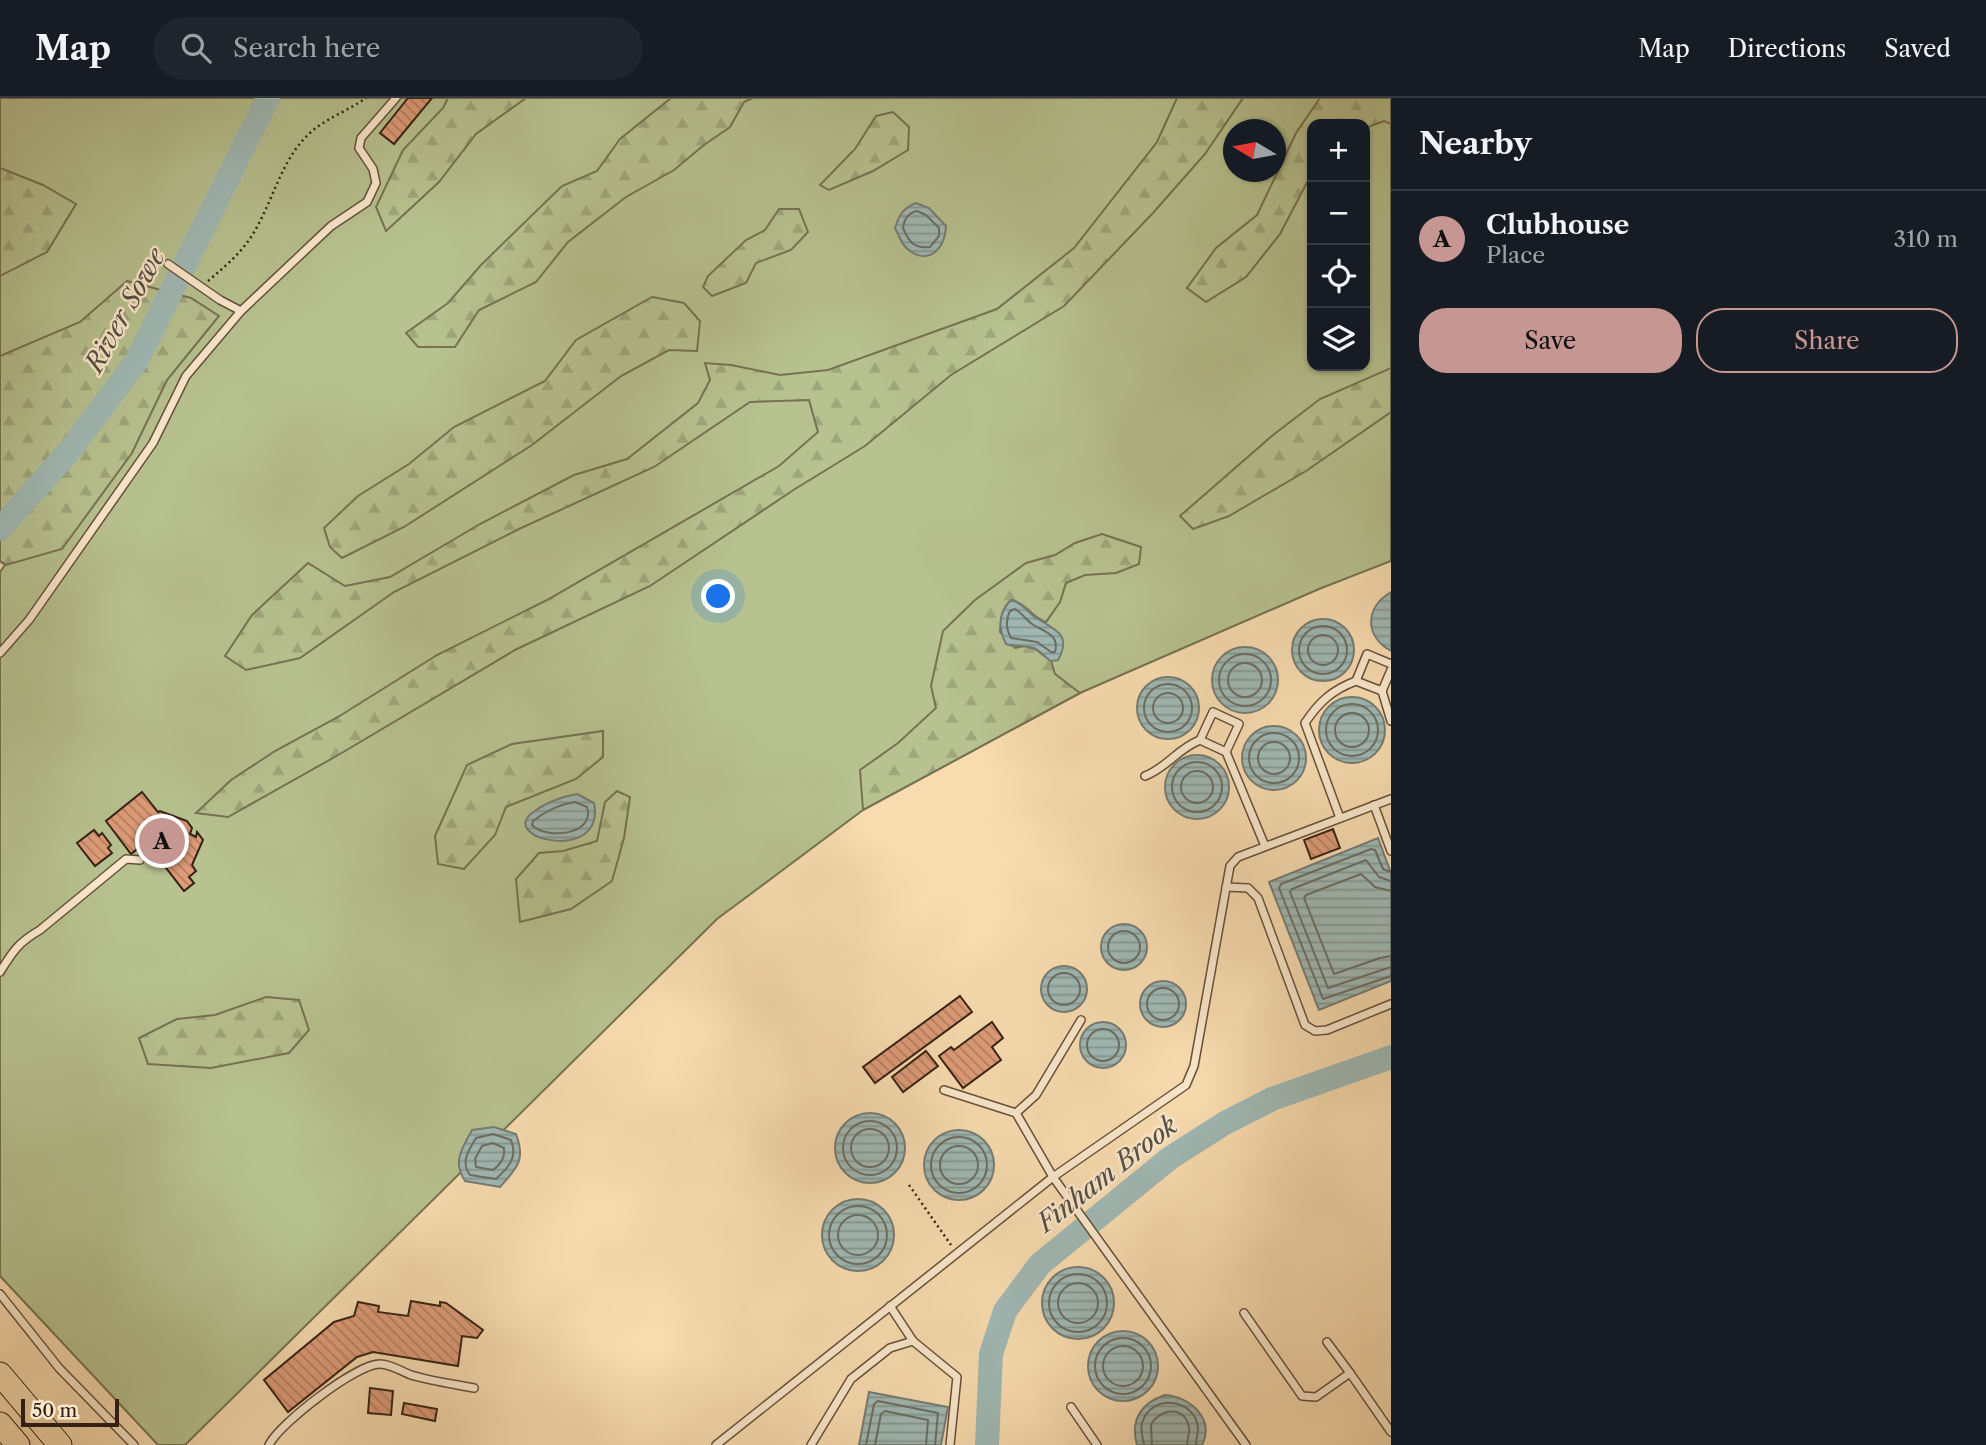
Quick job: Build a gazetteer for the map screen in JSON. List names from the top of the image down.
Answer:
{
  "water": ["River Sowe", "Finham Brook"],
  "scale_bar": "50 m",
  "north": "left",
  "page": {
    "header": "Map",
    "search": "Search here",
    "nav": ["Map", "Directions", "Saved"],
    "heading": "Nearby",
    "map_buttons": ["+", "−"],
    "list": [
      {
        "mark": "A",
        "name": "Clubhouse",
        "note": "Place",
        "value": "310 m"
      }
    ],
    "buttons": ["Save", "Share"],
    "pins": "A",
    "scale": "50 m"
  }
}
